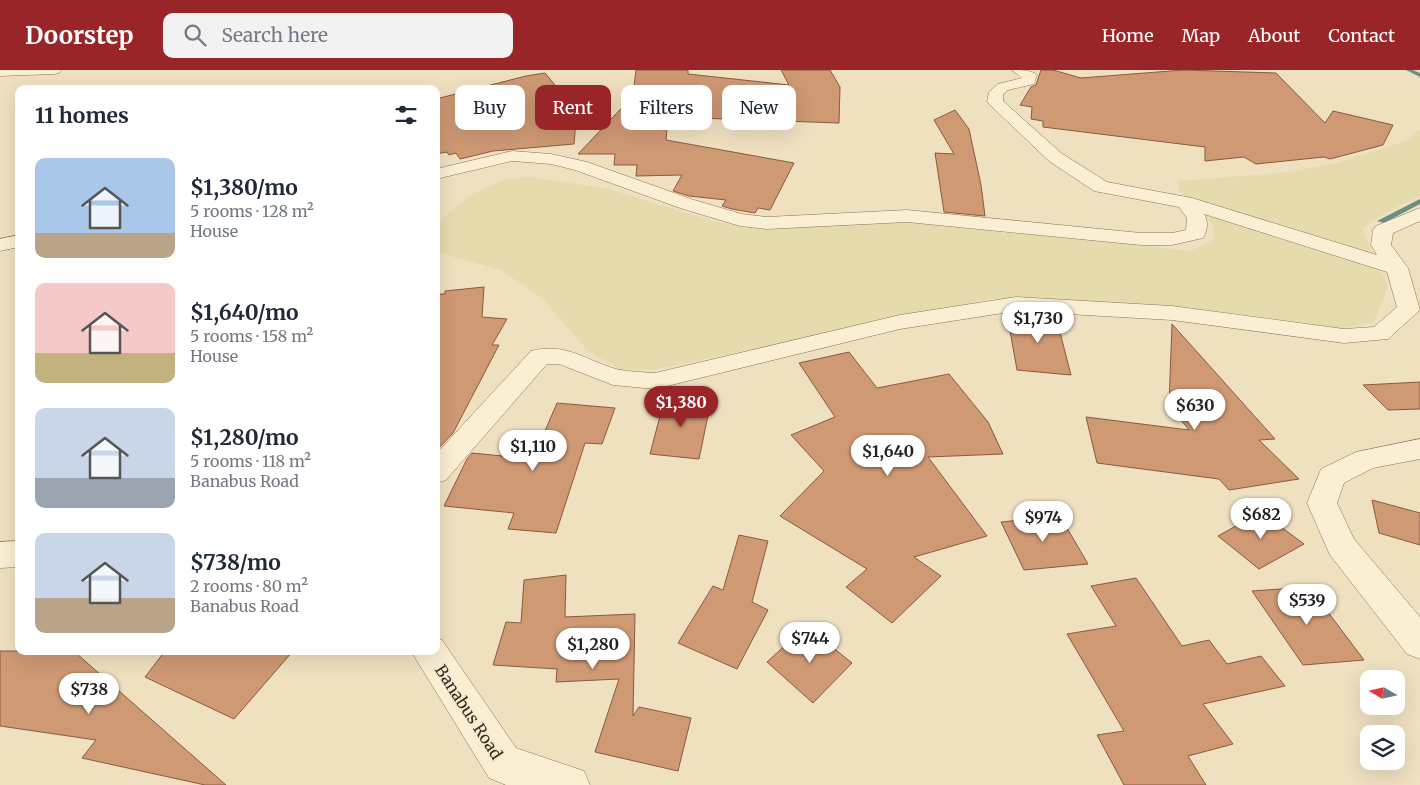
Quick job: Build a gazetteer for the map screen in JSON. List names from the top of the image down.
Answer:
{
  "streets": {
    "street": ["Banabus Road"]
  },
  "north": "left",
  "page": {
    "header": "Doorstep",
    "search": "Search here",
    "nav": [
      "Home",
      "Map",
      "About",
      "Contact"
    ],
    "chip": [
      "Buy",
      "Rent",
      "Filters",
      "New"
    ],
    "heading": "11 homes",
    "list": [
      {
        "name": "$1,380/mo",
        "note": "5 rooms · 128 m² · House"
      },
      {
        "name": "$1,640/mo",
        "note": "5 rooms · 158 m² · House"
      },
      {
        "name": "$1,280/mo",
        "note": "5 rooms · 118 m² · Banabus Road"
      },
      {
        "name": "$738/mo",
        "note": "2 rooms · 80 m² · Banabus Road"
      }
    ],
    "price": [
      "$1,730",
      "$1,380",
      "$630",
      "$1,110",
      "$1,640",
      "$682",
      "$974",
      "$539",
      "$744",
      "$1,280",
      "$738"
    ]
  }
}
